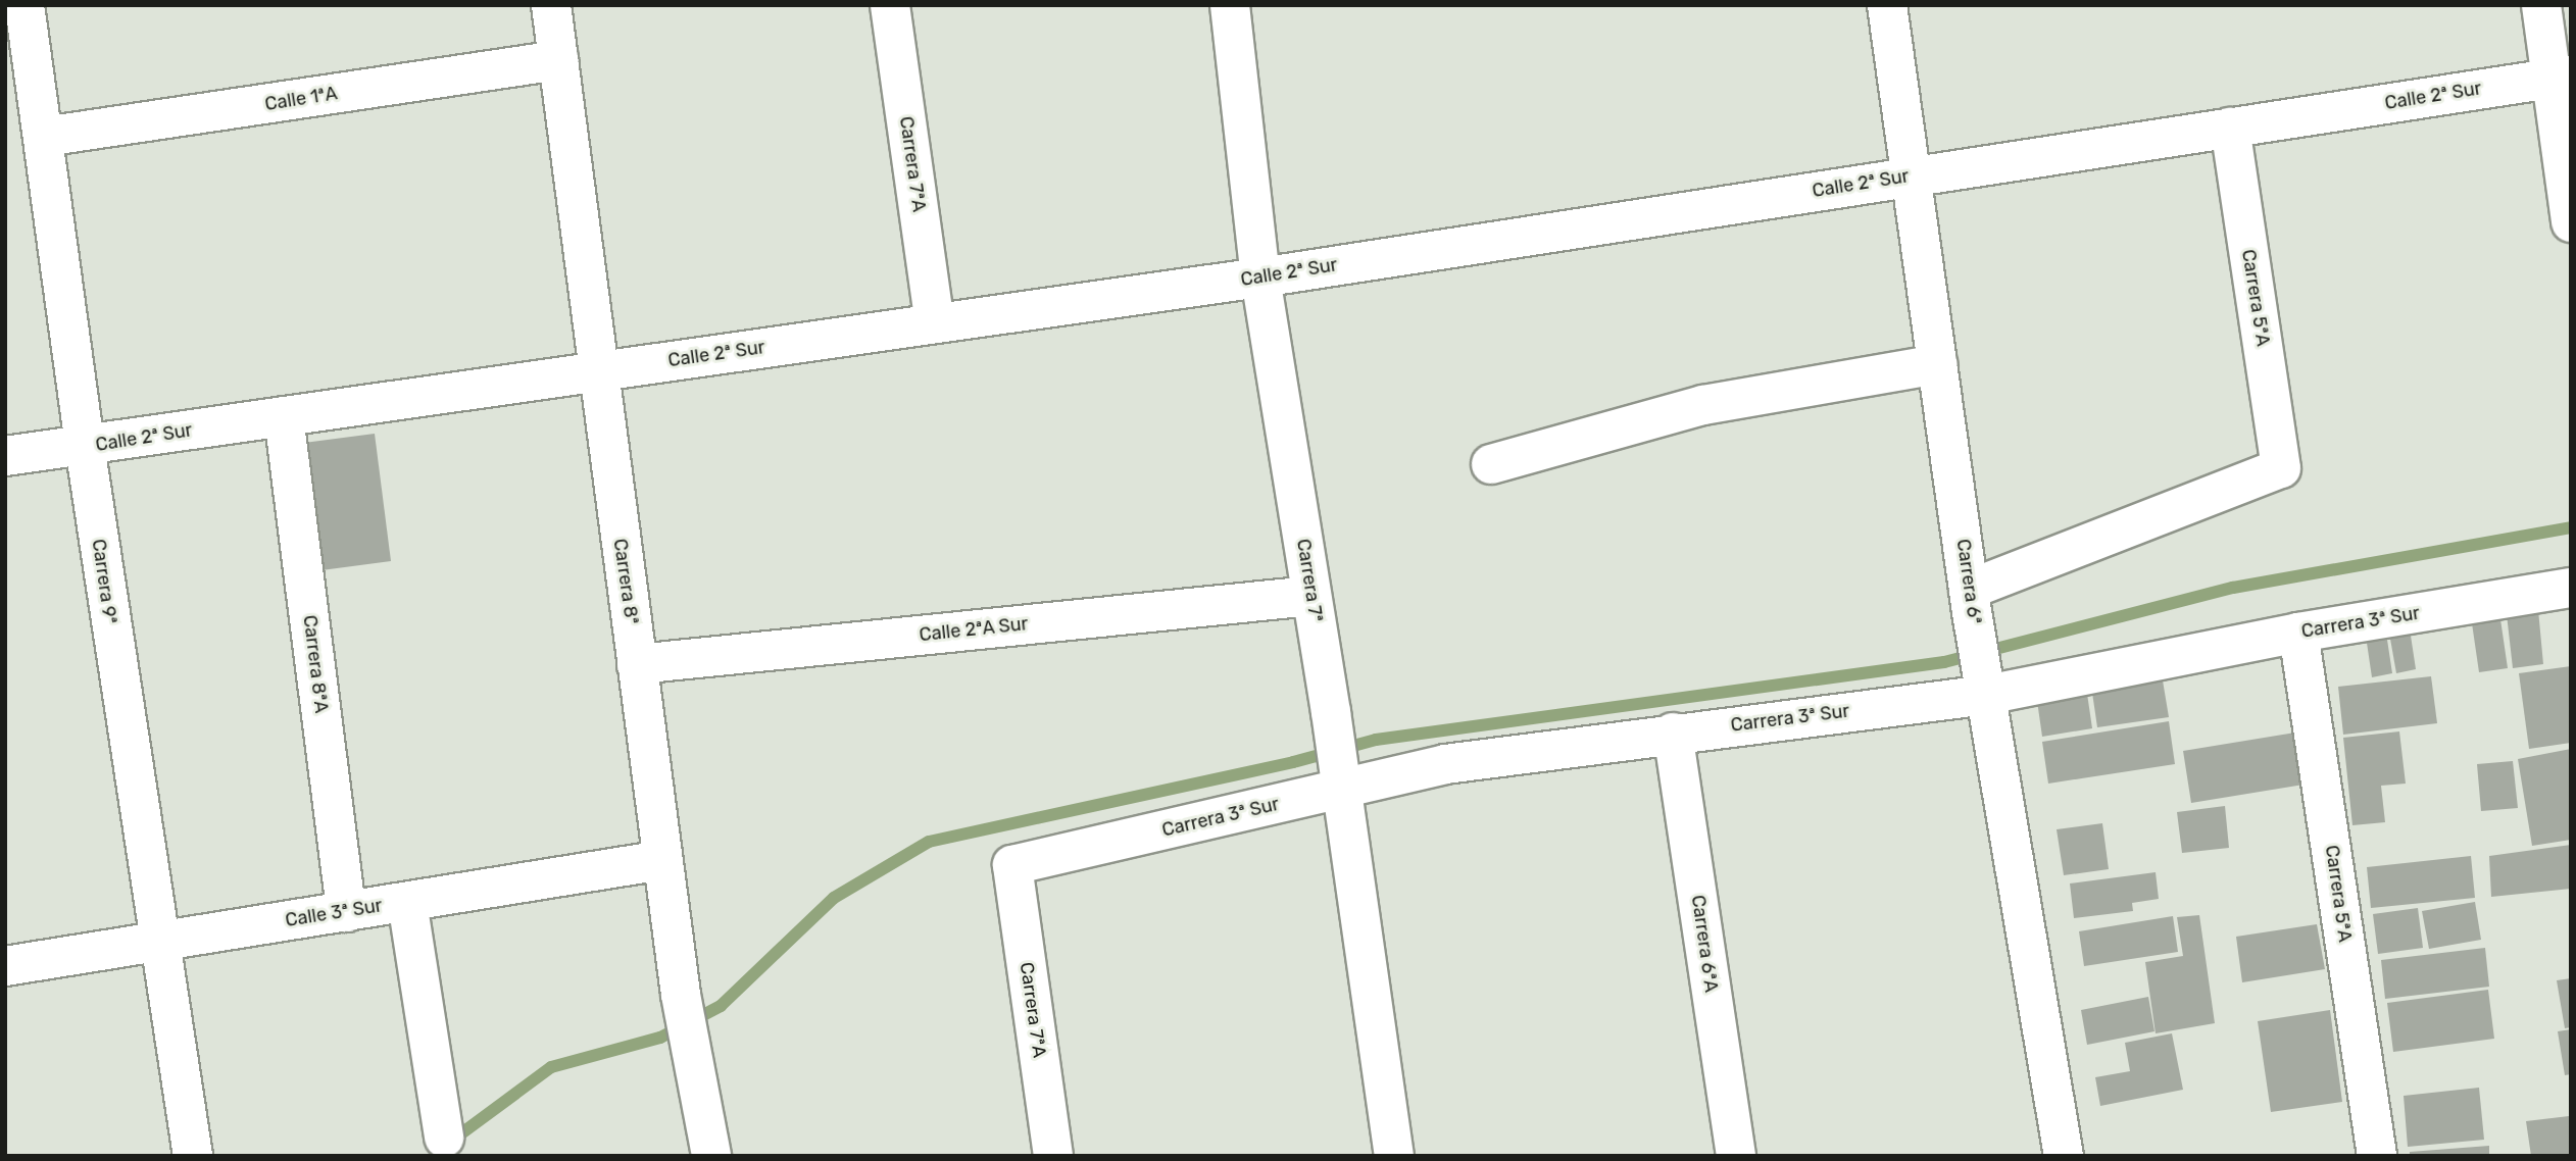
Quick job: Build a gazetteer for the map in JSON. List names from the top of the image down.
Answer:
{
  "streets": {
    "street": [
      "Calle 2ª Sur",
      "Calle 1ªA",
      "Carrera 7ªA",
      "Carrera 5ªA",
      "Carrera 7ª",
      "Carrera 9ª",
      "Carrera 8ª",
      "Carrera 6ª",
      "Carrera 3ª Sur",
      "Calle 2ªA Sur",
      "Carrera 8ªA",
      "Calle 3ª Sur",
      "Carrera 6ªA"
    ]
  },
  "crossings": [
    ["Calle 2ª Sur", "Carrera 7ªA"],
    ["Calle 2ª Sur", "Carrera 5ªA"],
    ["Calle 2ª Sur", "Carrera 7ª"],
    ["Calle 2ª Sur", "Carrera 9ª"],
    ["Calle 2ª Sur", "Carrera 8ª"],
    ["Calle 2ª Sur", "Carrera 6ª"],
    ["Calle 2ª Sur", "Carrera 8ªA"],
    ["Calle 1ªA", "Carrera 9ª"],
    ["Calle 1ªA", "Carrera 8ª"],
    ["Carrera 7ªA", "Carrera 3ª Sur"],
    ["Carrera 5ªA", "Carrera 6ª"],
    ["Carrera 5ªA", "Carrera 3ª Sur"],
    ["Carrera 7ª", "Carrera 3ª Sur"],
    ["Carrera 7ª", "Calle 2ªA Sur"],
    ["Carrera 9ª", "Calle 3ª Sur"],
    ["Carrera 8ª", "Calle 2ªA Sur"],
    ["Carrera 8ª", "Calle 3ª Sur"],
    ["Carrera 6ª", "Carrera 3ª Sur"],
    ["Carrera 3ª Sur", "Carrera 6ªA"],
    ["Carrera 8ªA", "Calle 3ª Sur"]
  ]
}
